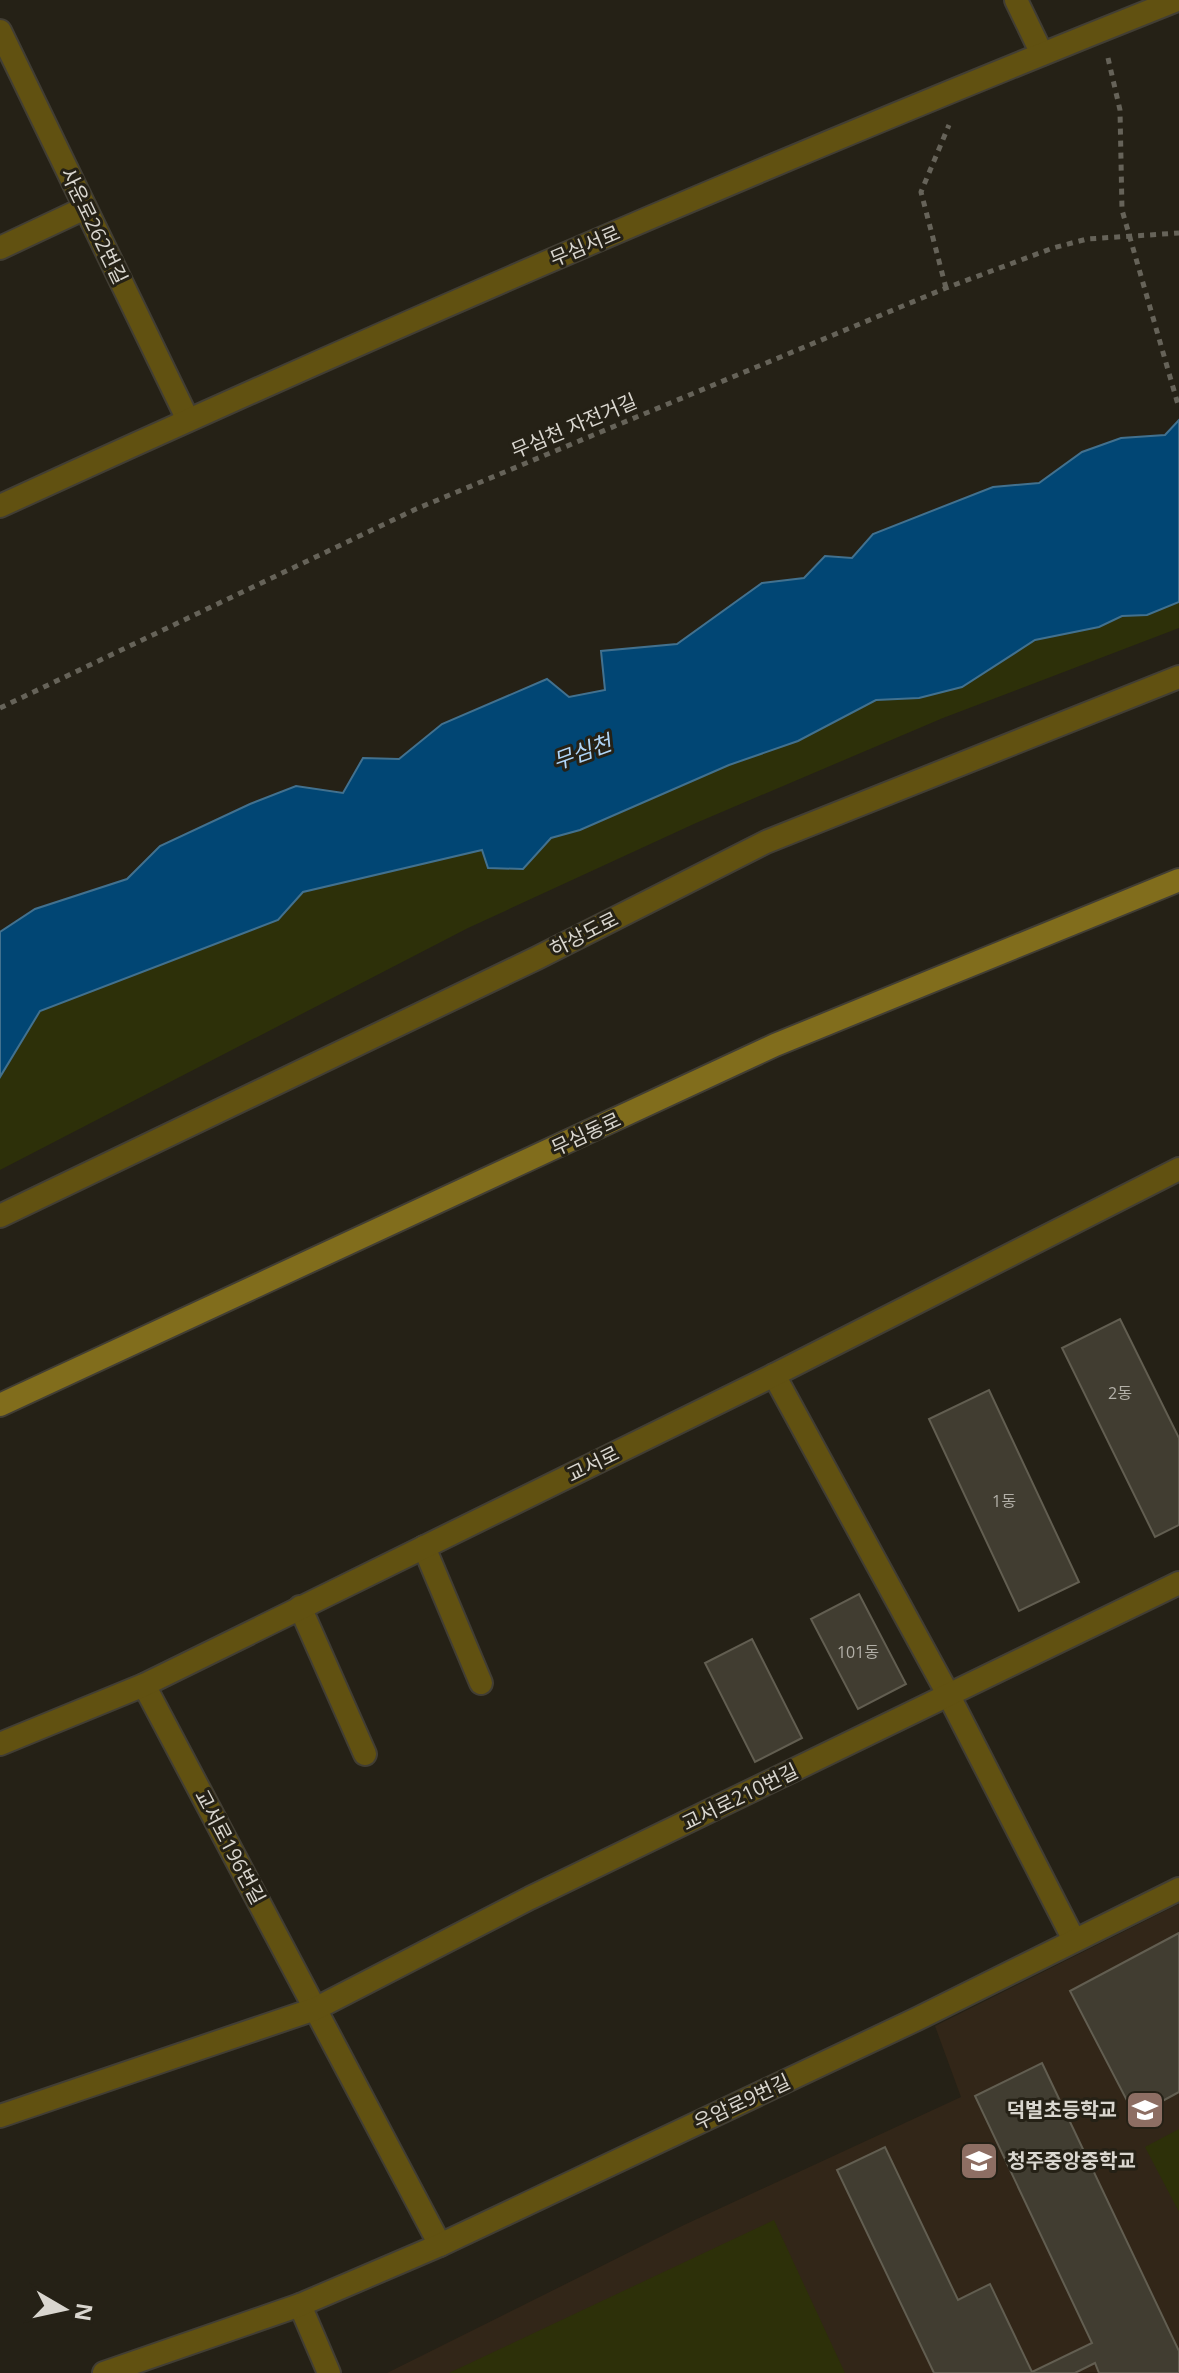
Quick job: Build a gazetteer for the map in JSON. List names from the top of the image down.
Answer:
{
  "streets": {
    "main road": ["무심동로"],
    "street": [
      "사운로262번길",
      "무심서로",
      "하상도로",
      "교서로",
      "교서로210번길",
      "교서로196번길",
      "우암로9번길"
    ],
    "path": ["무심천 자전거길"]
  },
  "crossings": [
    ["사운로262번길", "무심서로"],
    ["교서로", "교서로196번길"],
    ["교서로210번길", "교서로196번길"],
    ["교서로196번길", "우암로9번길"]
  ],
  "water": ["무심천"],
  "places": {
    "school or university": ["덕벌초등학교", "청주중앙중학교"]
  },
  "house_numbers": ["2동", "1동", "101동"],
  "north": "right"
}
